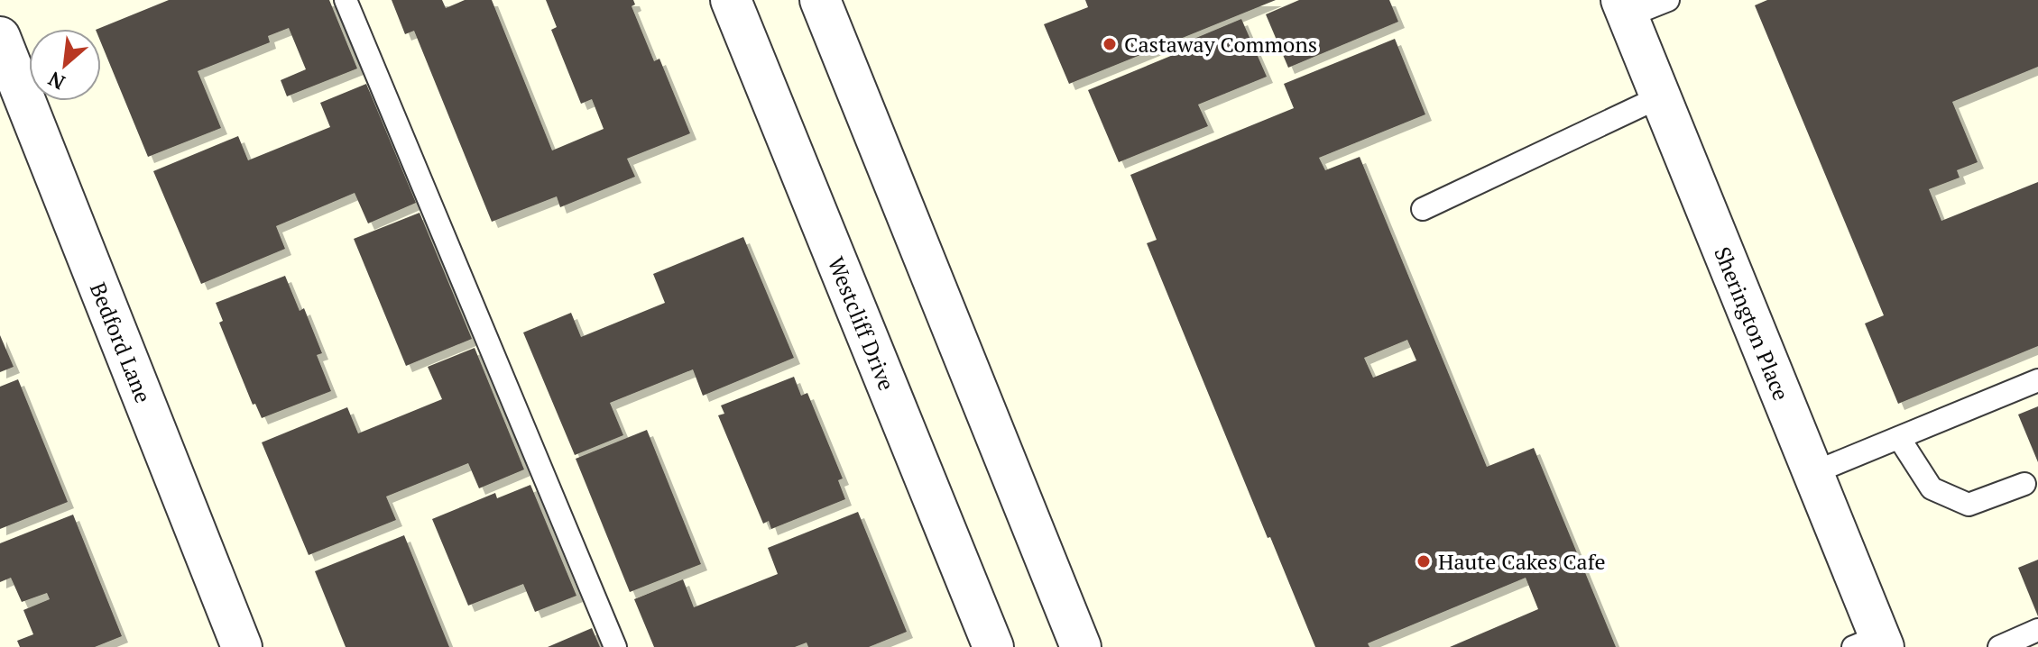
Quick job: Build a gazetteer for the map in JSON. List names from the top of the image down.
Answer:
{
  "streets": {
    "street": ["Westcliff Drive", "Sherington Place", "Bedford Lane"]
  },
  "places": ["Castaway Commons", "Haute Cakes Cafe"],
  "north": "bottom left"
}
